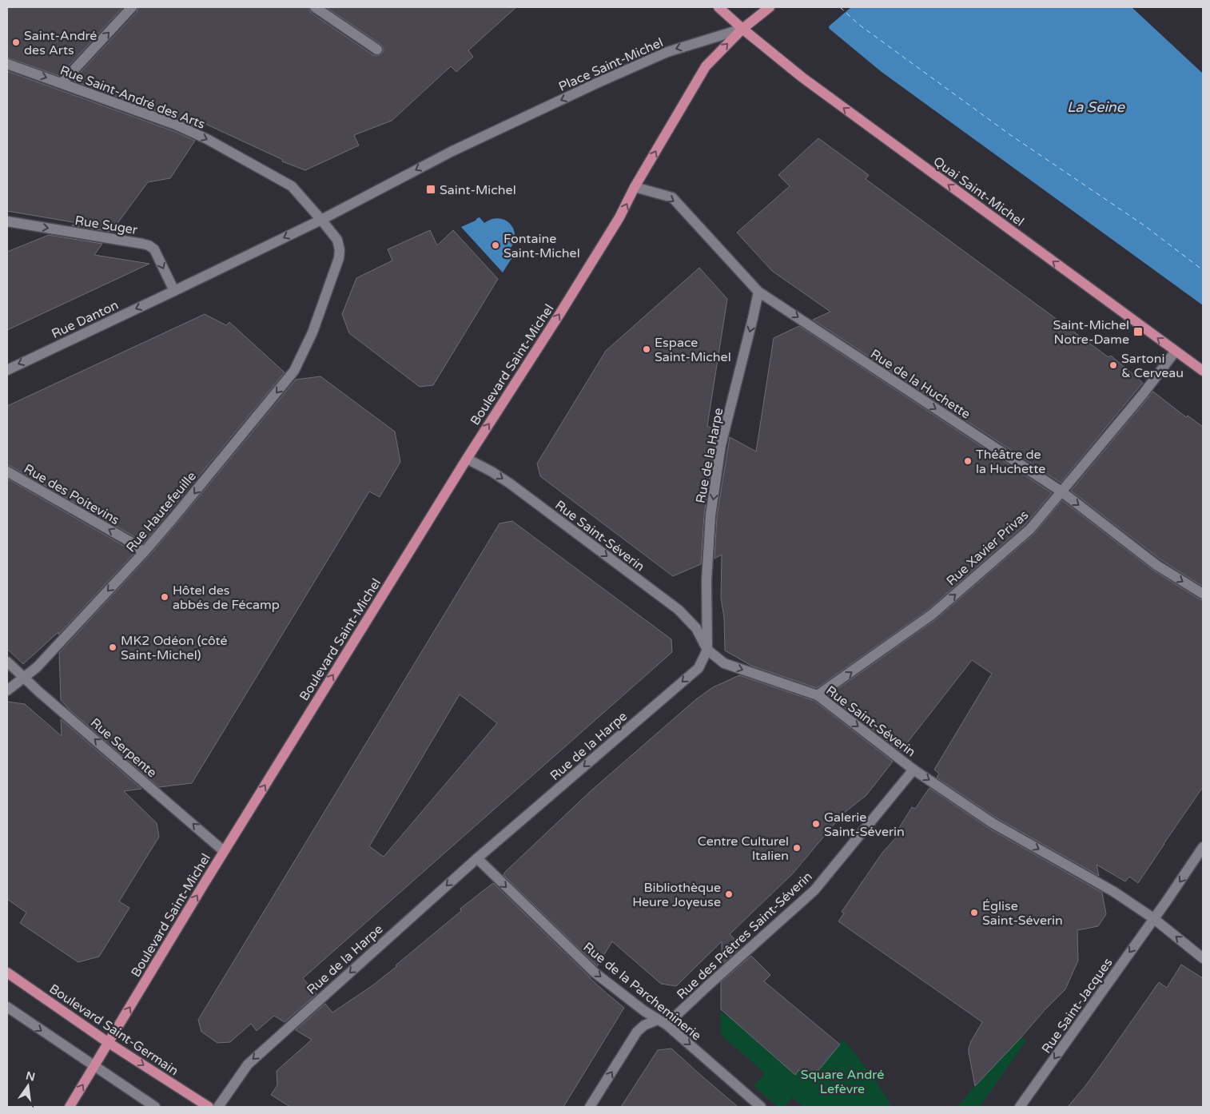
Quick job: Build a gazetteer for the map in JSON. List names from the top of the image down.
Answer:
{
  "streets": {
    "main road": ["Quai Saint-Michel", "Boulevard Saint-Michel", "Boulevard Saint-Germain"],
    "street": [
      "Place Saint-Michel",
      "Rue Saint-André des Arts",
      "Rue Suger",
      "Rue Danton",
      "Rue de la Huchette",
      "Rue de la Harpe",
      "Rue des Poitevins",
      "Rue Hautefeuille",
      "Rue Saint-Séverin",
      "Rue Xavier Privas",
      "Rue Serpente",
      "Rue des Prêtres Saint-Séverin",
      "Rue de la Parcheminerie",
      "Rue Saint-Jacques"
    ]
  },
  "crossings": [
    ["Place Saint-Michel", "Rue Saint-André des Arts"],
    ["Place Saint-Michel", "Quai Saint-Michel"],
    ["Place Saint-Michel", "Rue Suger"],
    ["Place Saint-Michel", "Rue Danton"],
    ["Rue Saint-André des Arts", "Rue Hautefeuille"],
    ["Quai Saint-Michel", "Rue Xavier Privas"],
    ["Rue Suger", "Rue Danton"],
    ["Boulevard Saint-Michel", "Rue de la Huchette"],
    ["Boulevard Saint-Michel", "Rue Saint-Séverin"],
    ["Boulevard Saint-Michel", "Rue Serpente"],
    ["Boulevard Saint-Michel", "Boulevard Saint-Germain"],
    ["Rue de la Huchette", "Rue de la Harpe"],
    ["Rue de la Huchette", "Rue Xavier Privas"],
    ["Rue de la Harpe", "Rue Saint-Séverin"],
    ["Rue de la Harpe", "Rue de la Parcheminerie"],
    ["Rue des Poitevins", "Rue Hautefeuille"],
    ["Rue Hautefeuille", "Rue Serpente"],
    ["Rue Saint-Séverin", "Rue Xavier Privas"],
    ["Rue Saint-Séverin", "Rue des Prêtres Saint-Séverin"],
    ["Rue Saint-Séverin", "Rue Saint-Jacques"],
    ["Rue des Prêtres Saint-Séverin", "Rue de la Parcheminerie"]
  ],
  "one_way": [
    "Place Saint-Michel",
    "Rue Saint-André des Arts",
    "Quai Saint-Michel",
    "Rue Suger",
    "Rue Danton",
    "Boulevard Saint-Michel",
    "Rue de la Huchette",
    "Rue de la Harpe",
    "Rue des Poitevins",
    "Rue Hautefeuille",
    "Rue Saint-Séverin",
    "Rue Xavier Privas",
    "Rue Serpente",
    "Rue de la Parcheminerie",
    "Rue Saint-Jacques",
    "Boulevard Saint-Germain"
  ],
  "water": ["La Seine"],
  "parks": ["Square André Lefèvre"],
  "places": {
    "other": [
      "Saint-André des Arts",
      "Fontaine Saint-Michel",
      "Espace Saint-Michel",
      "Sartoni & Cerveau",
      "Théâtre de la Huchette",
      "Hôtel des abbés de Fécamp",
      "MK2 Odéon (côté Saint-Michel)",
      "Galerie Saint-Séverin",
      "Centre Culturel Italien",
      "Bibliothèque Heure Joyeuse",
      "Église Saint-Séverin"
    ],
    "transit": ["Saint-Michel", "Saint-Michel Notre-Dame"]
  },
  "north": "top"
}
